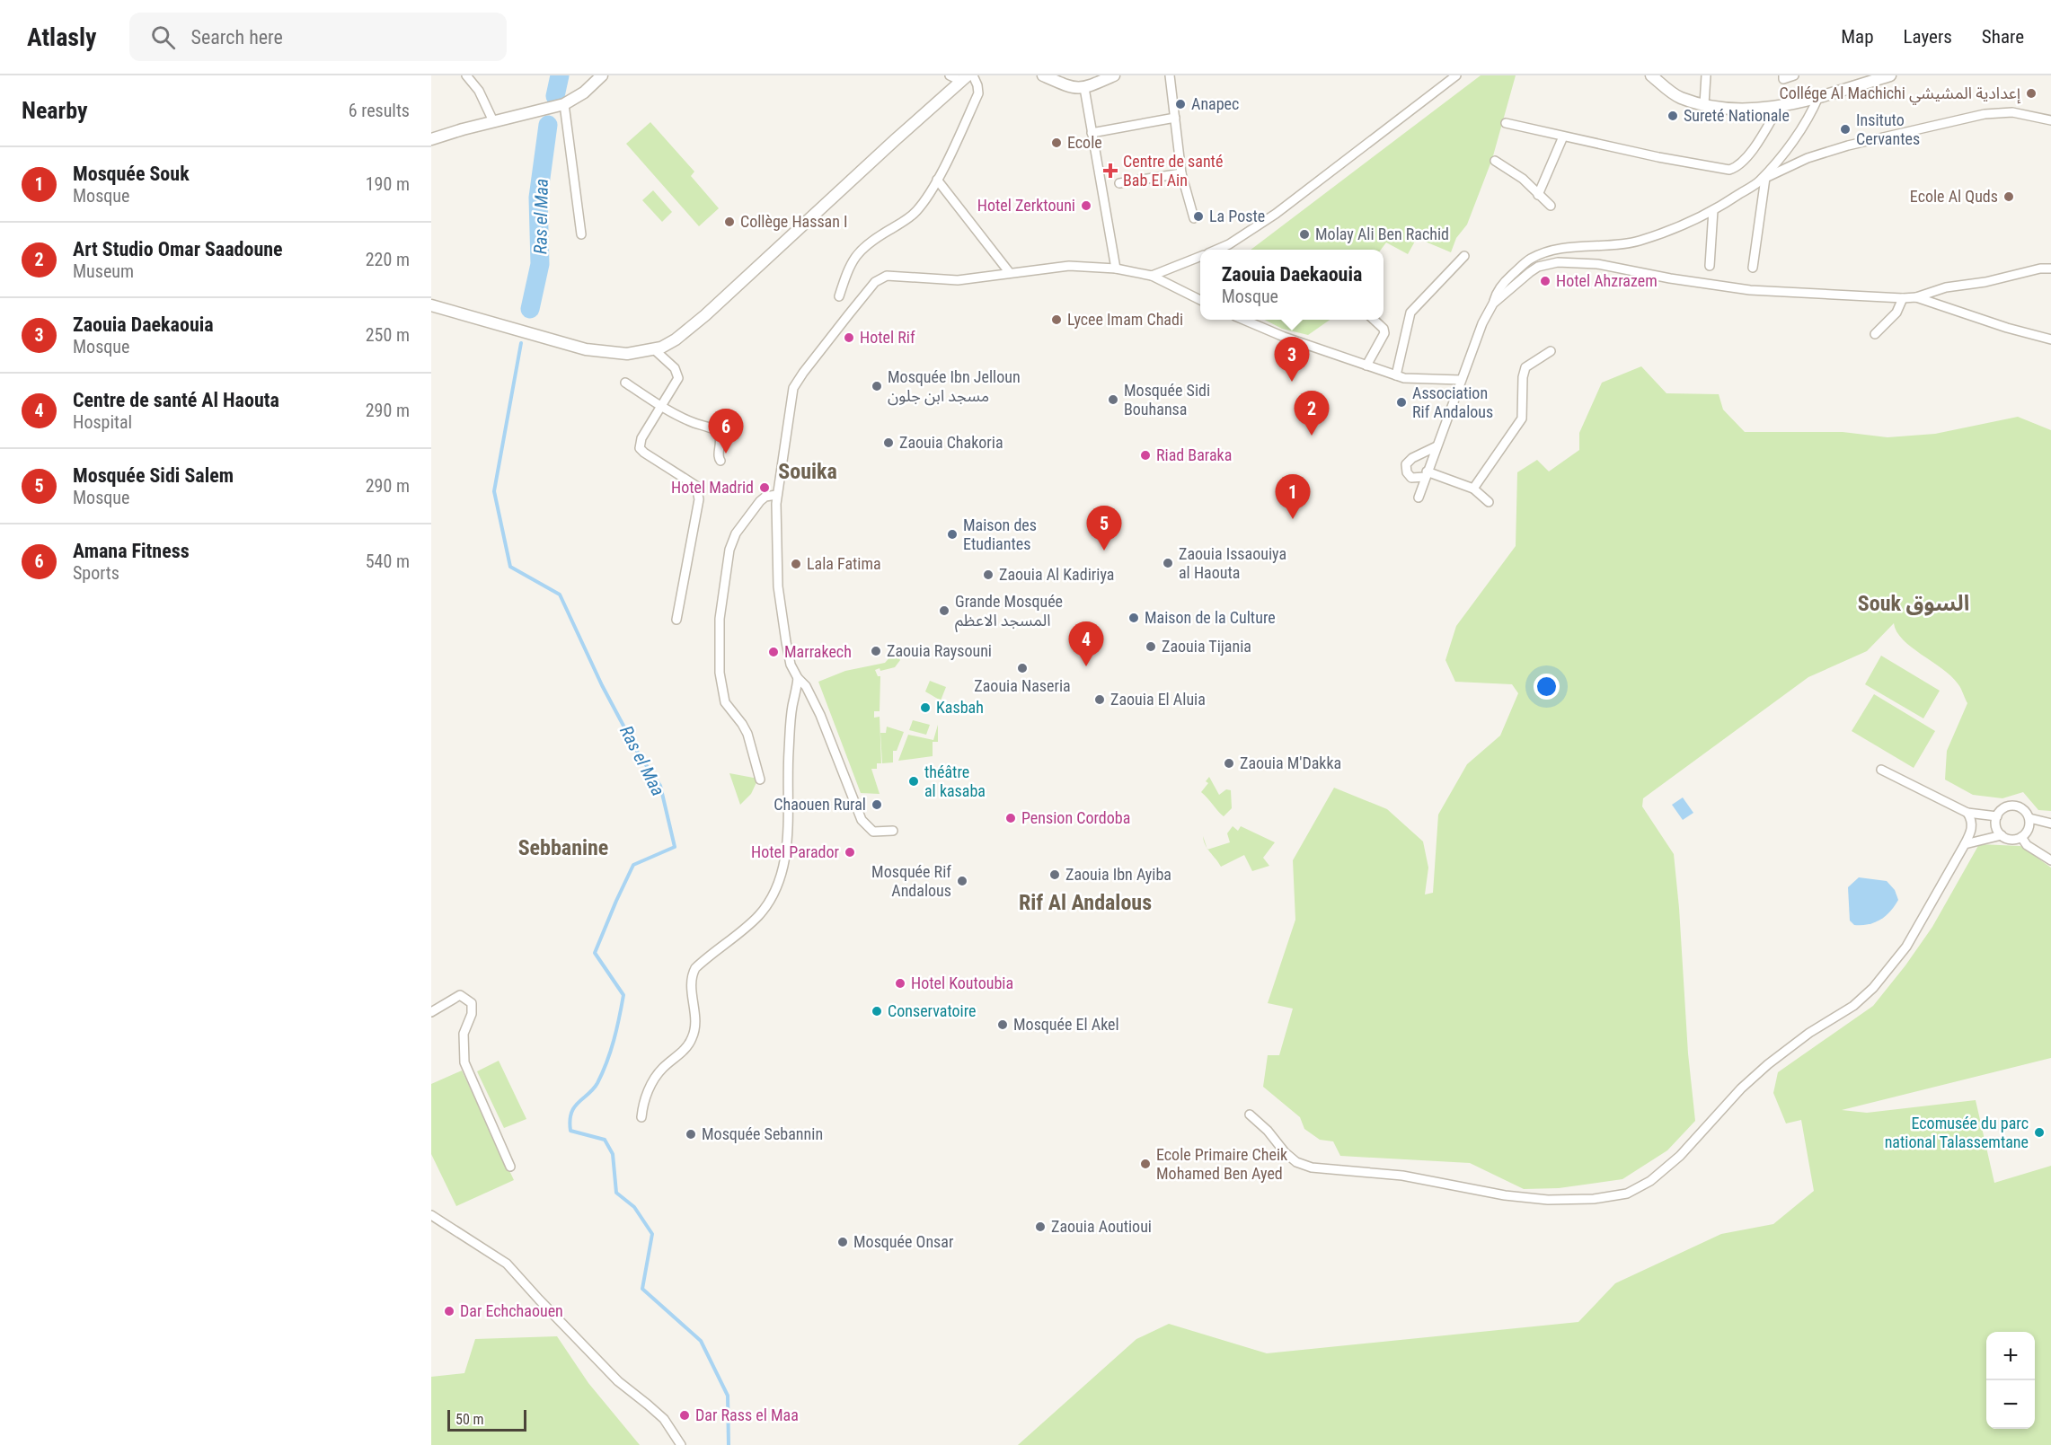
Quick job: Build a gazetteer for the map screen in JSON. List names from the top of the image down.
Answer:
{
  "districts": [
    "Souika",
    "Souk السوق",
    "Sebbanine",
    "Rif Al Andalous"
  ],
  "water": ["Ras el Maa"],
  "places": {
    "other": [
      "Collége Al Machichi إعدادية المشيشي",
      "Anapec",
      "Sureté Nationale",
      "Insituto Cervantes",
      "Ecole",
      "Ecole Al Quds",
      "Hotel Zerktouni",
      "La Poste",
      "Collège Hassan I",
      "Molay Ali Ben Rachid",
      "Hotel Ahzrazem",
      "Lycee Imam Chadi",
      "Hotel Rif",
      "Mosquée Ibn Jelloun مسجد ابن جلون",
      "Mosquée Sidi Bouhansa",
      "Association Rif Andalous",
      "Zaouia Chakoria",
      "Riad Baraka",
      "Hotel Madrid",
      "Maison des Etudiantes",
      "Zaouia Issaouiya al Haouta",
      "Lala Fatima",
      "Zaouia Al Kadiriya",
      "Grande Mosquée المسجد الاعظم",
      "Maison de la Culture",
      "Zaouia Tijania",
      "Zaouia Raysouni",
      "Marrakech",
      "Zaouia Naseria",
      "Zaouia El Aluia",
      "Kasbah",
      "Zaouia M'Dakka",
      "théâtre al kasaba",
      "Chaouen Rural",
      "Pension Cordoba",
      "Hotel Parador",
      "Zaouia Ibn Ayiba",
      "Mosquée Rif Andalous",
      "Hotel Koutoubia",
      "Conservatoire",
      "Mosquée El Akel",
      "Ecomusée du parc national Talassemtane",
      "Mosquée Sebannin",
      "Ecole Primaire Cheik Mohamed Ben Ayed",
      "Zaouia Aoutioui",
      "Mosquée Onsar",
      "Dar Echchaouen",
      "Dar Rass el Maa"
    ],
    "health": ["Centre de santé Bab El Ain"]
  },
  "scale_bar": "50 m",
  "page": {
    "header": "Atlasly",
    "search": "Search here",
    "nav": ["Map", "Layers", "Share"],
    "heading": ["Nearby", "6 results"],
    "list": [
      {
        "mark": "1",
        "name": "Mosquée Souk",
        "note": "Mosque",
        "value": "190 m"
      },
      {
        "mark": "2",
        "name": "Art Studio Omar Saadoune",
        "note": "Museum",
        "value": "220 m"
      },
      {
        "mark": "3",
        "name": "Zaouia Daekaouia",
        "note": "Mosque",
        "value": "250 m"
      },
      {
        "mark": "4",
        "name": "Centre de santé Al Haouta",
        "note": "Hospital",
        "value": "290 m"
      },
      {
        "mark": "5",
        "name": "Mosquée Sidi Salem",
        "note": "Mosque",
        "value": "290 m"
      },
      {
        "mark": "6",
        "name": "Amana Fitness",
        "note": "Sports",
        "value": "540 m"
      }
    ],
    "popup": ["Zaouia Daekaouia", "Mosque"],
    "pins": [
      "3",
      "2",
      "6",
      "1",
      "5",
      "4"
    ],
    "map_buttons": ["+", "−"],
    "scale": "50 m"
  }
}
